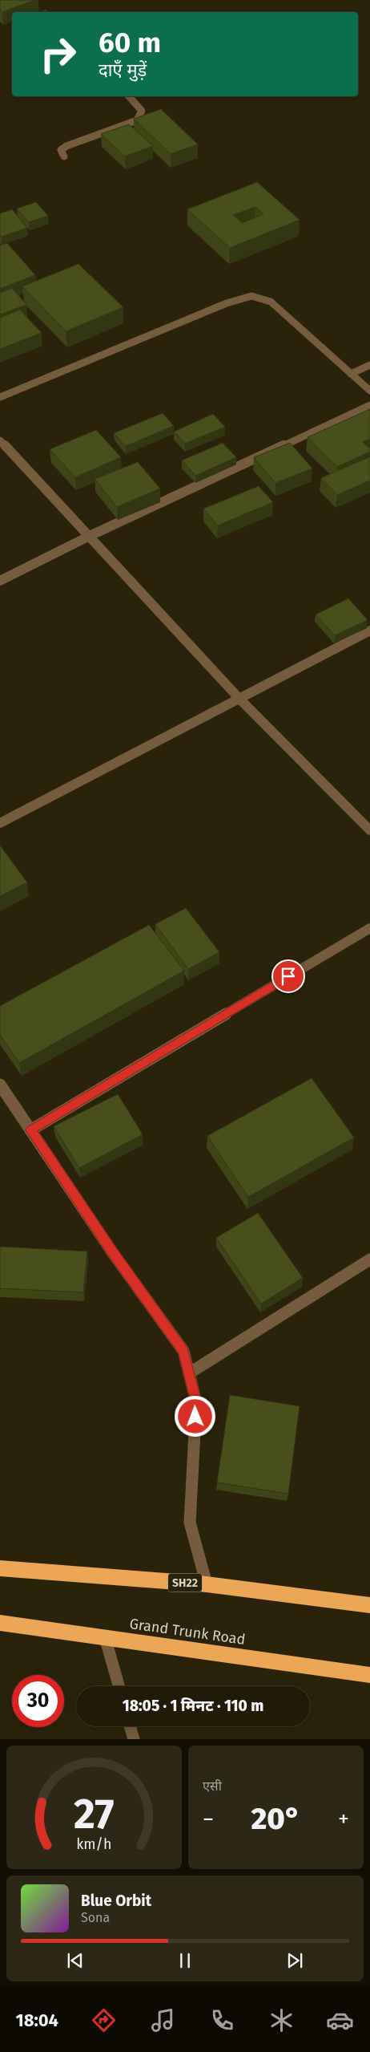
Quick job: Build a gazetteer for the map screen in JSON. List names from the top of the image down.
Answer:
{
  "streets": {
    "highway": ["SH22", "Grand Trunk Road"]
  },
  "page": {
    "turn": ["60 m", "दाएँ मुड़ें"],
    "limit": "30",
    "trip": "18:05 · 1 मिनट · 110 m",
    "tile": "एसी",
    "heat": ["−", "20°", "+"],
    "song": ["Blue Orbit", "Sona"],
    "tabs": "18:04",
    "gauge": ["27", "km/h"]
  }
}
